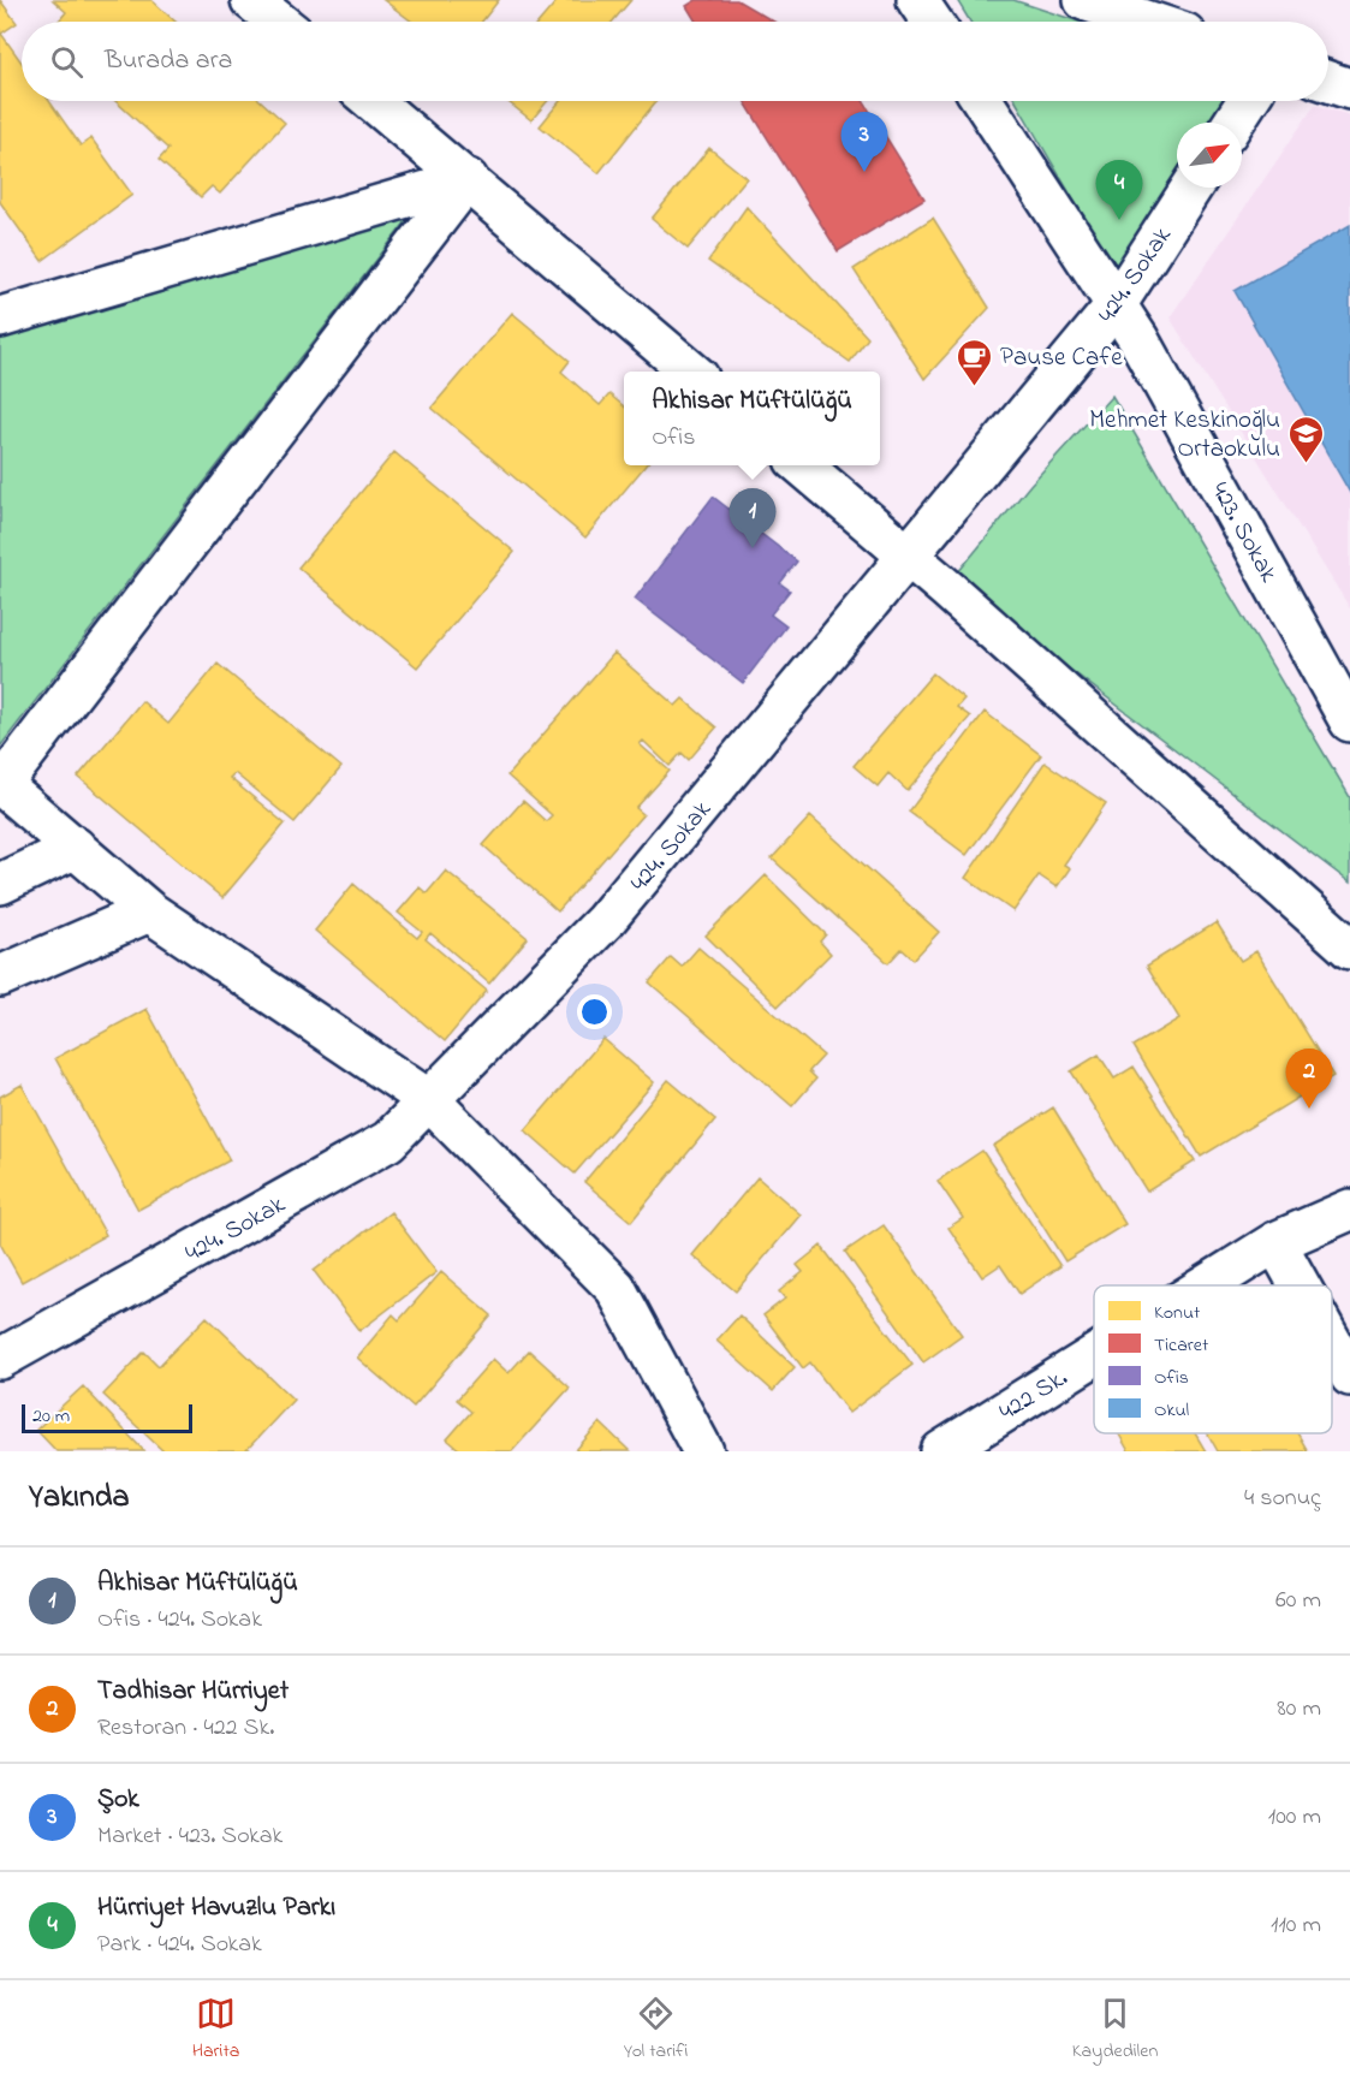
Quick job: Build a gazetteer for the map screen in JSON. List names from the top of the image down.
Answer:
{
  "streets": {
    "street": ["424. Sokak", "423. Sokak", "422 Sk."]
  },
  "crossings": [
    ["424. Sokak", "423. Sokak"]
  ],
  "places": {
    "cafe": ["Pause Cafe"],
    "school or university": ["Mehmet Keskinoğlu Ortaokulu"]
  },
  "legend": [
    "Konut",
    "Ticaret",
    "Ofis",
    "Okul"
  ],
  "scale_bar": "20 m",
  "north": "top right",
  "page": {
    "search": "Burada ara",
    "pins": [
      "3",
      "4",
      "1",
      "2"
    ],
    "popup": ["Akhisar Müftülüğü", "Ofis"],
    "scale": "20 m",
    "heading": ["Yakında", "4 sonuç"],
    "list": [
      {
        "mark": "1",
        "name": "Akhisar Müftülüğü",
        "note": "Ofis · 424. Sokak",
        "value": "60 m"
      },
      {
        "mark": "2",
        "name": "Tadhisar Hürriyet",
        "note": "Restoran · 422 Sk.",
        "value": "80 m"
      },
      {
        "mark": "3",
        "name": "Şok",
        "note": "Market · 423. Sokak",
        "value": "100 m"
      },
      {
        "mark": "4",
        "name": "Hürriyet Havuzlu Parkı",
        "note": "Park · 424. Sokak",
        "value": "110 m"
      }
    ],
    "nav": ["Harita", "Yol tarifi", "Kaydedilen"]
  }
}
